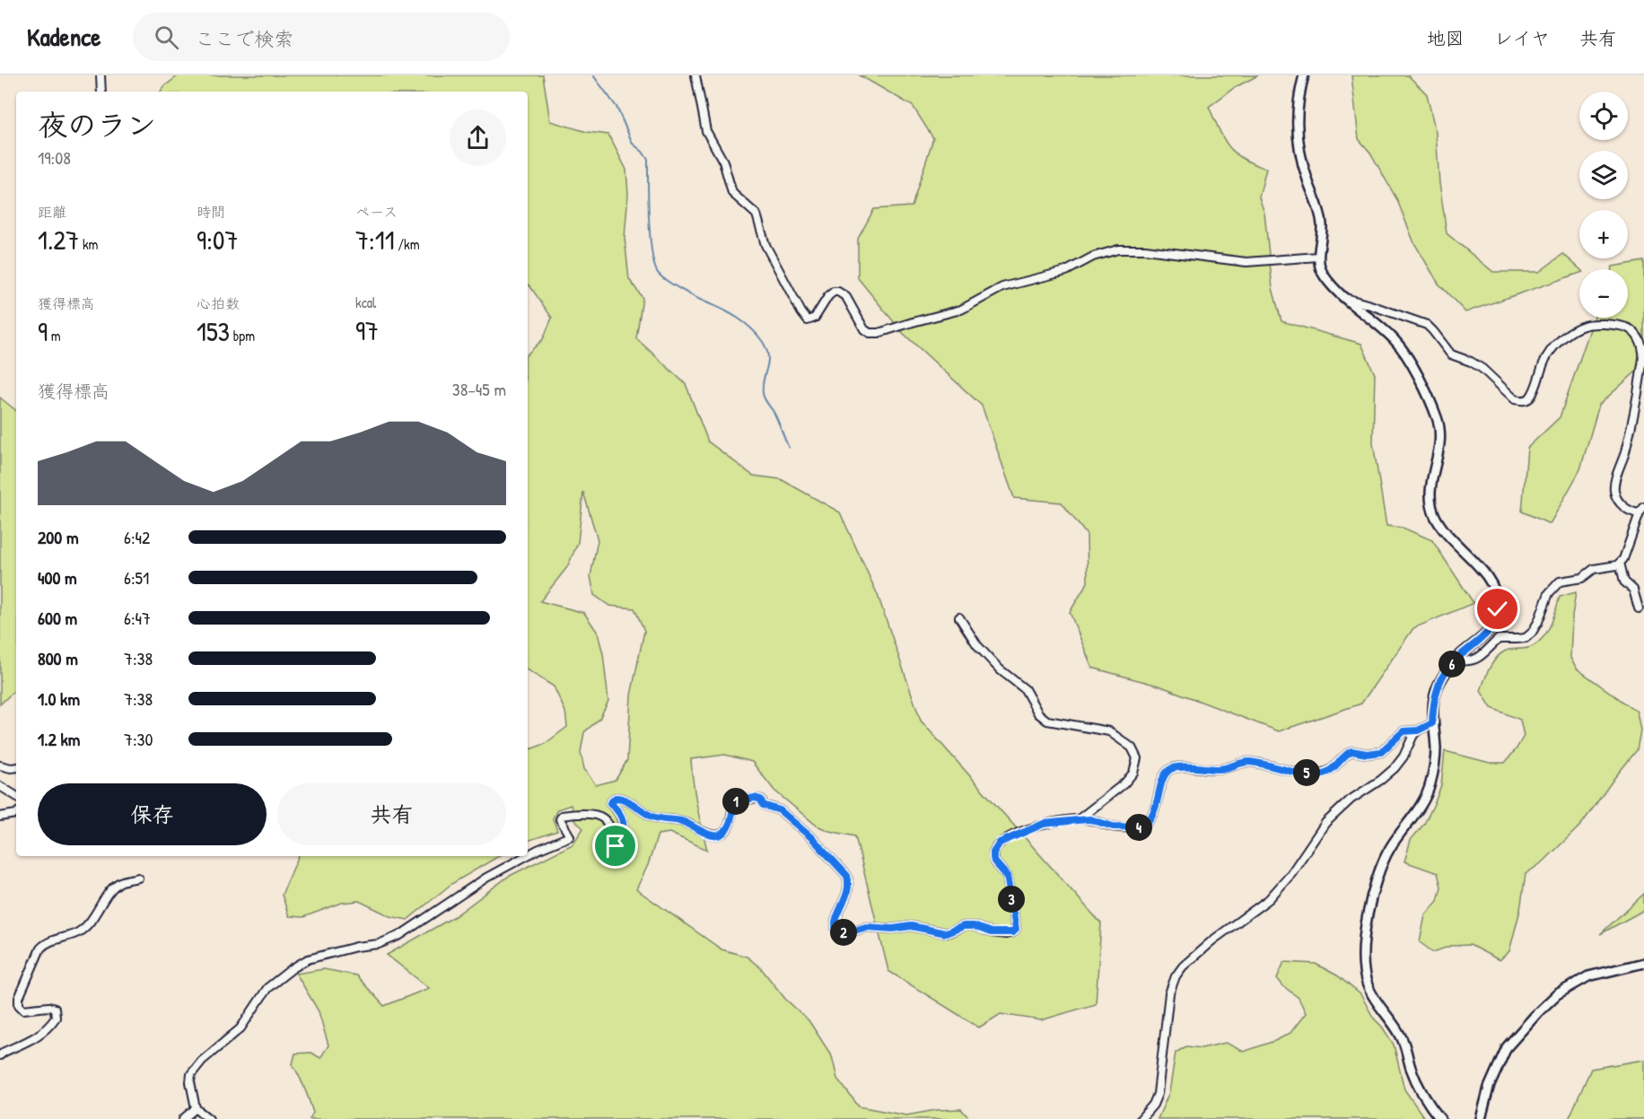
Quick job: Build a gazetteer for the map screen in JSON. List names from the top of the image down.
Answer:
{
  "page": {
    "header": "Kadence",
    "search": "ここで検索",
    "nav": ["地図", "レイヤ", "共有"],
    "map_buttons": ["+", "−"],
    "heading": ["夜のラン", "19:08"],
    "stats": [
      ["距離", "1.27 km"],
      ["時間", "9:07"],
      ["ペース", "7:11 /km"],
      ["獲得標高", "9 m"],
      ["心拍数", "153 bpm"],
      ["kcal", "97"]
    ],
    "chart": ["獲得標高", "38–45 m"],
    "list": [
      {
        "name": "200 m",
        "note": "6:42"
      },
      {
        "name": "400 m",
        "note": "6:51"
      },
      {
        "name": "600 m",
        "note": "6:47"
      },
      {
        "name": "800 m",
        "note": "7:38"
      },
      {
        "name": "1.0 km",
        "note": "7:38"
      },
      {
        "name": "1.2 km",
        "note": "7:30"
      }
    ],
    "pins": [
      "6",
      "5",
      "1",
      "4",
      "3",
      "2"
    ],
    "buttons": ["保存", "共有"]
  }
}
